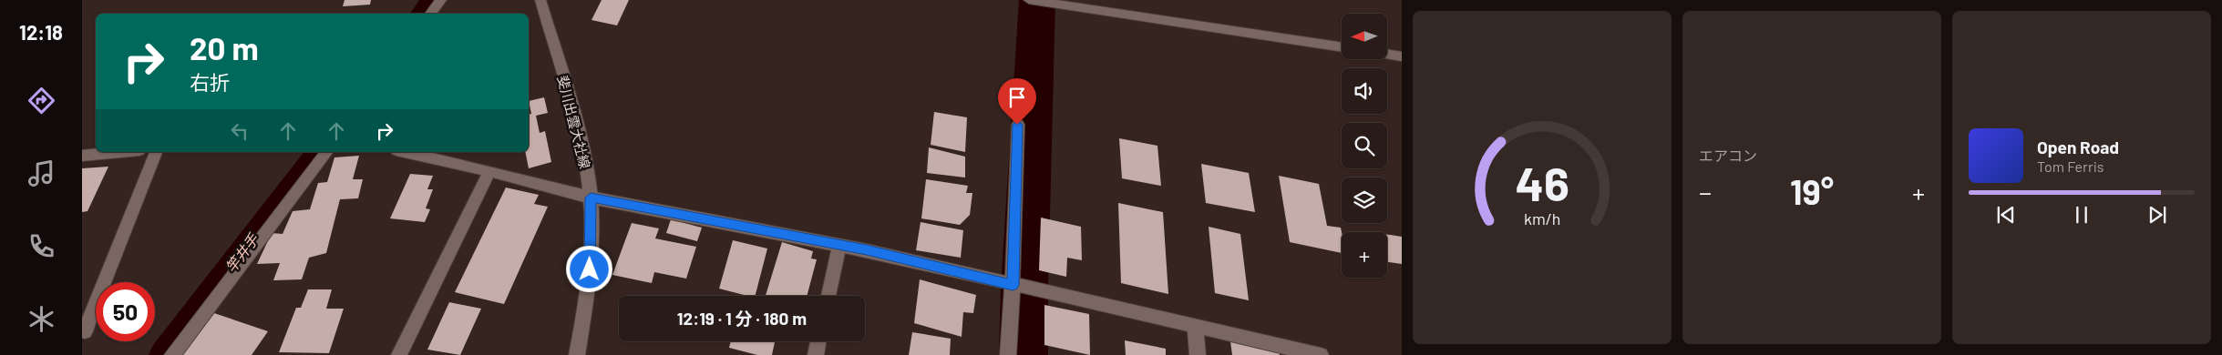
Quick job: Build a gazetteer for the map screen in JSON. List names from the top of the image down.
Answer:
{
  "streets": {
    "street": ["斐川出雲大社線"]
  },
  "water": ["竿井手"],
  "north": "left",
  "page": {
    "tabs": "12:18",
    "tile": "エアコン",
    "map_buttons": "+",
    "turn": ["20 m", "右折"],
    "song": ["Open Road", "Tom Ferris"],
    "heat": ["−", "19°", "+"],
    "limit": "50",
    "trip": "12:19 · 1 分 · 180 m",
    "gauge": ["46", "km/h"]
  }
}
